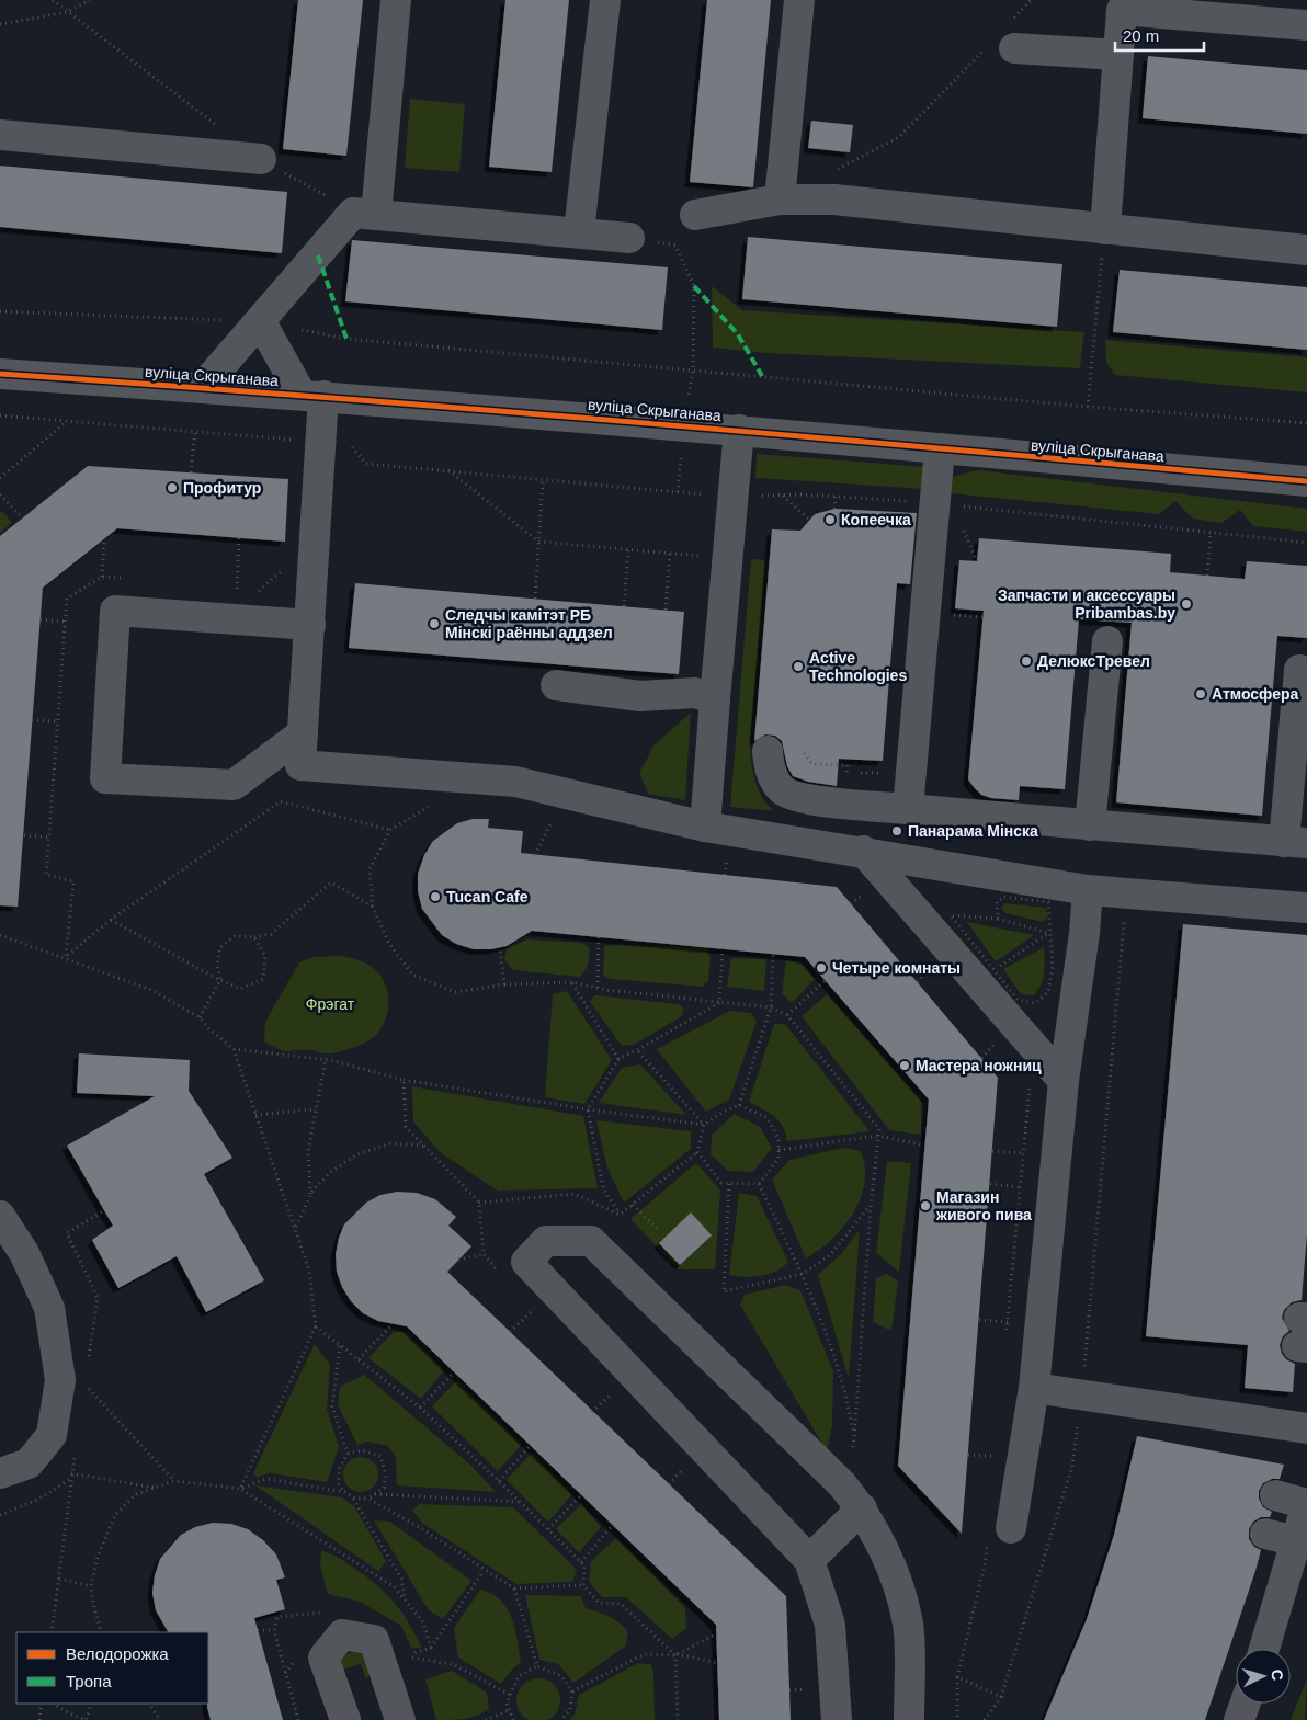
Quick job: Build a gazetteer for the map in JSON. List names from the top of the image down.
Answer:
{
  "streets": {
    "street": ["вуліца Скрыганава"]
  },
  "parks": ["Фрэгат"],
  "places": [
    "Профитур",
    "Копеечка",
    "Запчасти и аксессуары Pribambas.by",
    "Следчы камітэт РБ Мінскі раённы аддзел",
    "ДелюксТревел",
    "Active Technologies",
    "Атмосфера",
    "Панарама Мінска",
    "Tucan Cafe",
    "Четыре комнаты",
    "Мастера ножниц",
    "Магазин живого пива"
  ],
  "legend": ["Велодорожка", "Тропа"],
  "scale_bar": "20 m",
  "north": "right"
}
